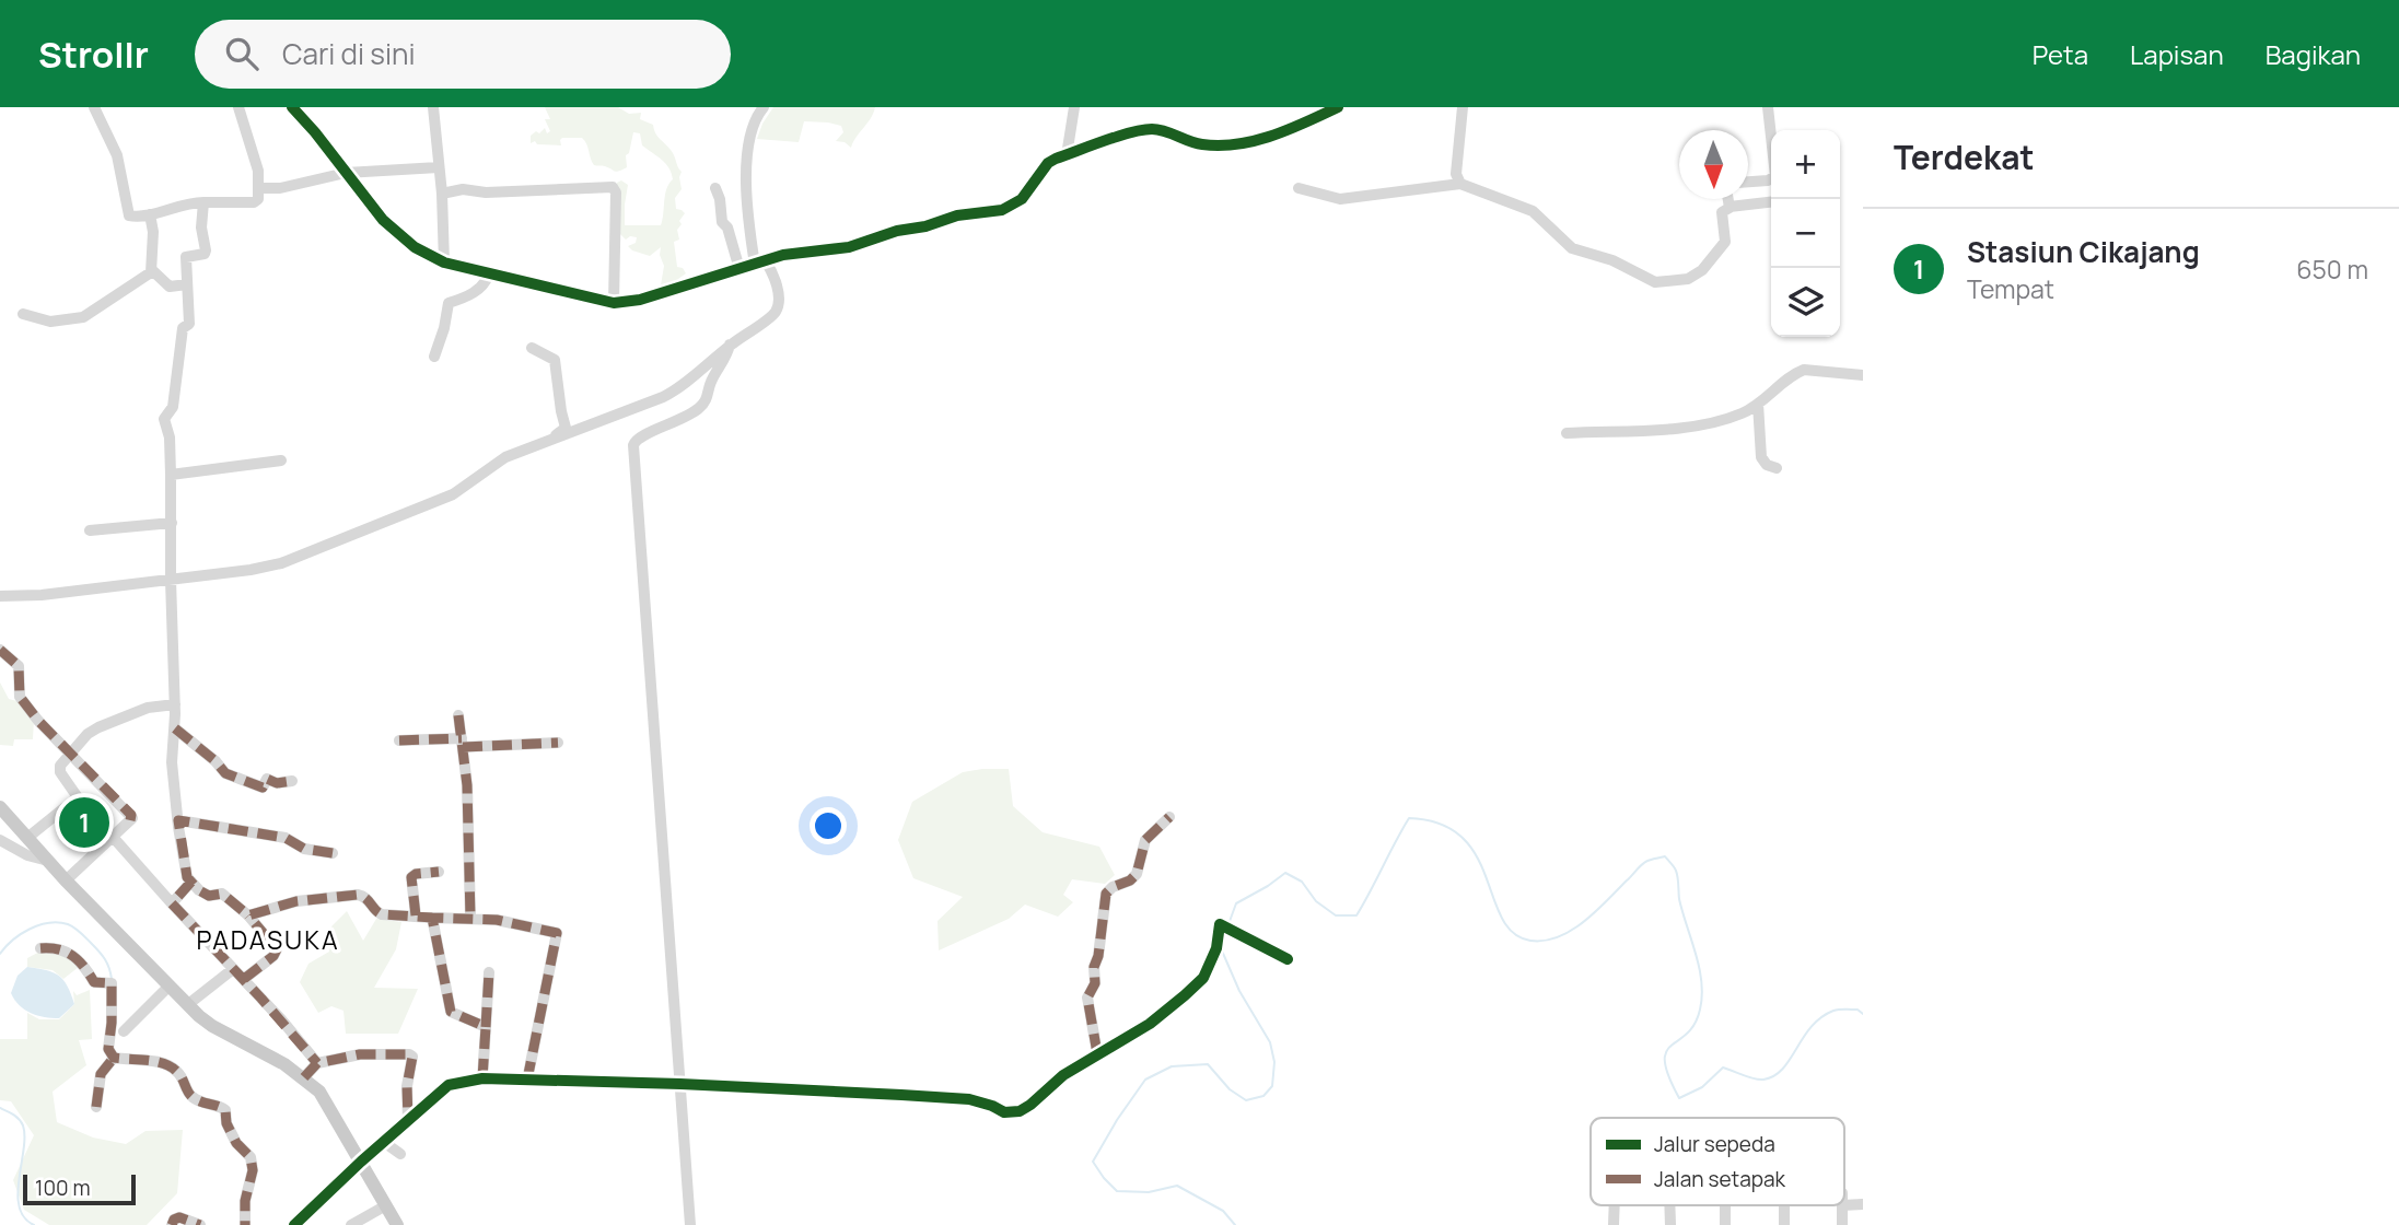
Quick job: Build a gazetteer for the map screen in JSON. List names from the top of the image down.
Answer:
{
  "districts": ["PADASUKA"],
  "legend": ["Jalur sepeda", "Jalan setapak"],
  "scale_bar": "100 m",
  "north": "bottom",
  "page": {
    "header": "Strollr",
    "search": "Cari di sini",
    "nav": ["Peta", "Lapisan", "Bagikan"],
    "heading": "Terdekat",
    "map_buttons": ["+", "−"],
    "list": [
      {
        "mark": "1",
        "name": "Stasiun Cikajang",
        "note": "Tempat",
        "value": "650 m"
      }
    ],
    "pins": "1",
    "scale": "100 m"
  }
}
